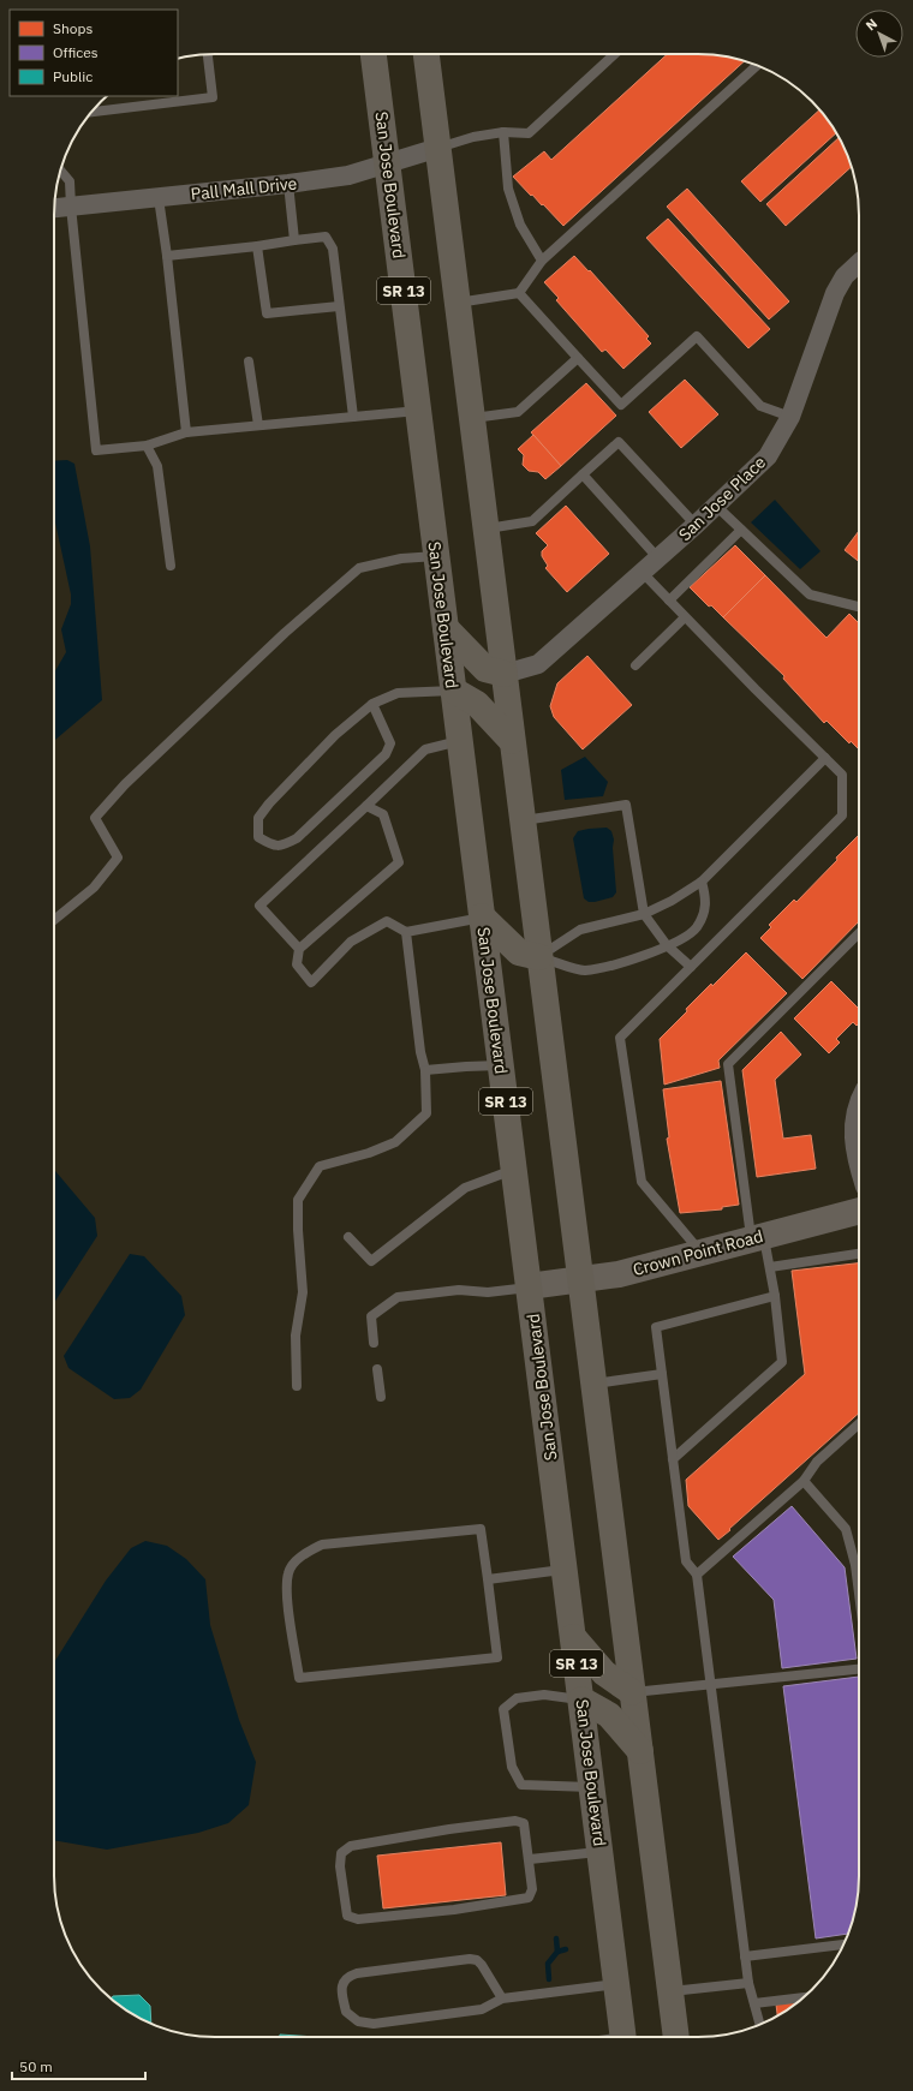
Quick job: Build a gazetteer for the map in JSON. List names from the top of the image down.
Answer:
{
  "streets": {
    "main road": ["San Jose Boulevard", "SR 13"],
    "street": ["Pall Mall Drive", "San Jose Place", "Crown Point Road"]
  },
  "crossings": [
    ["San Jose Boulevard", "Pall Mall Drive"],
    ["San Jose Boulevard", "Crown Point Road"],
    ["Pall Mall Drive", "SR 13"],
    ["SR 13", "San Jose Place"],
    ["SR 13", "Crown Point Road"]
  ],
  "legend": ["Shops", "Offices", "Public"],
  "scale_bar": "50 m",
  "north": "top left"
}
